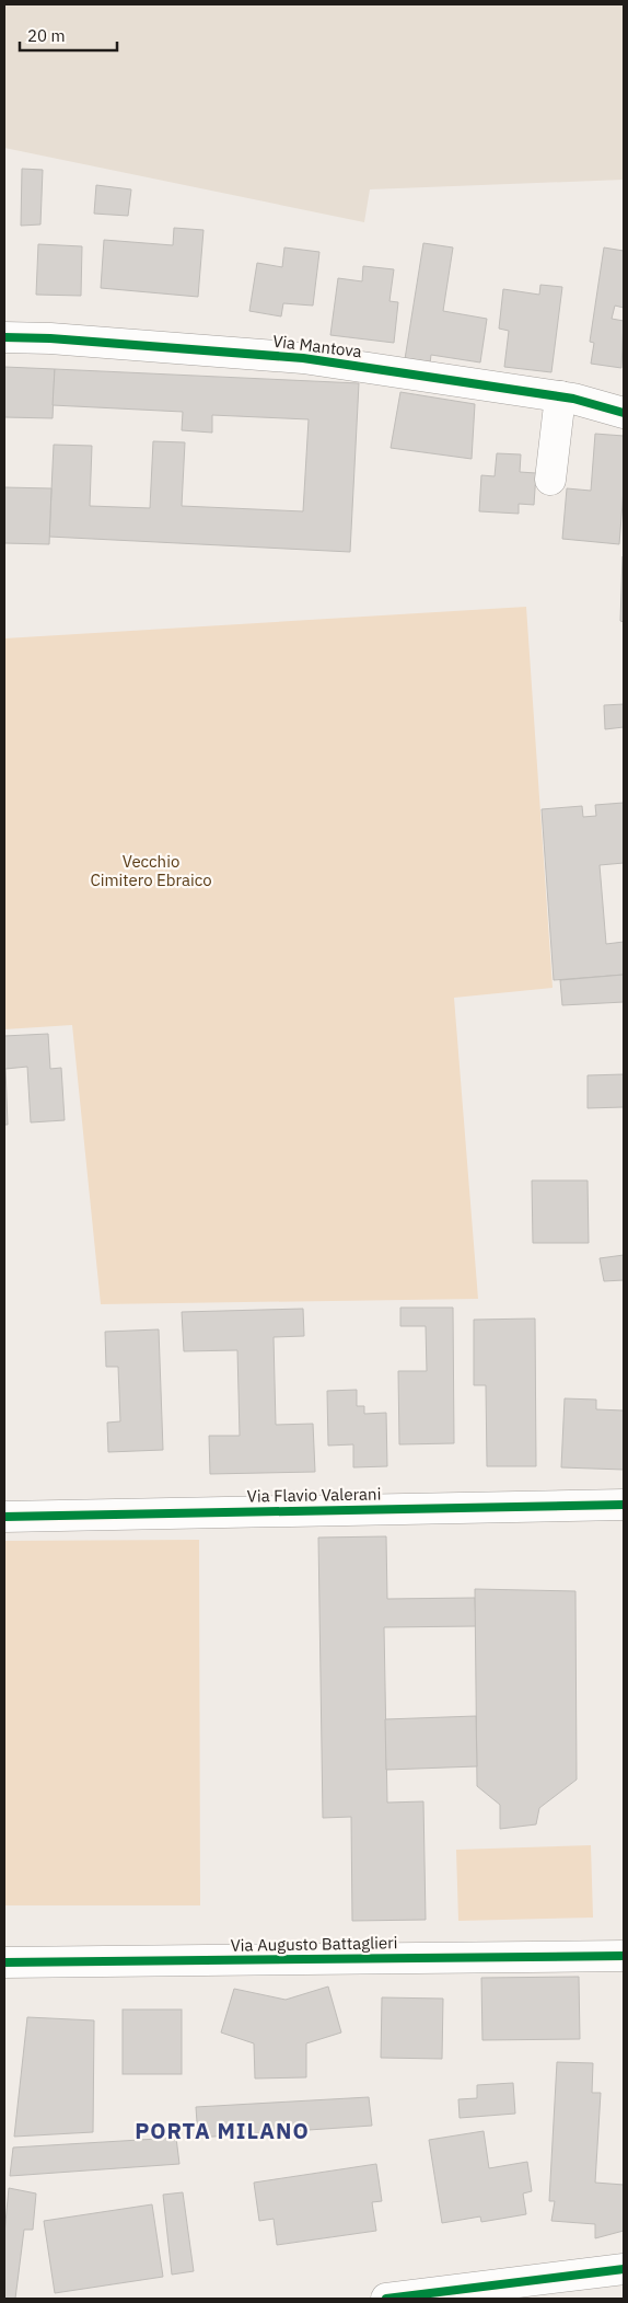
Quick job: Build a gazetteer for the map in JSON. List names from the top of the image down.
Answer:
{
  "streets": {
    "street": ["Via Mantova", "Via Flavio Valerani", "Via Augusto Battaglieri"]
  },
  "districts": ["PORTA MILANO"],
  "parks": ["Vecchio Cimitero Ebraico"],
  "scale_bar": "20 m"
}
